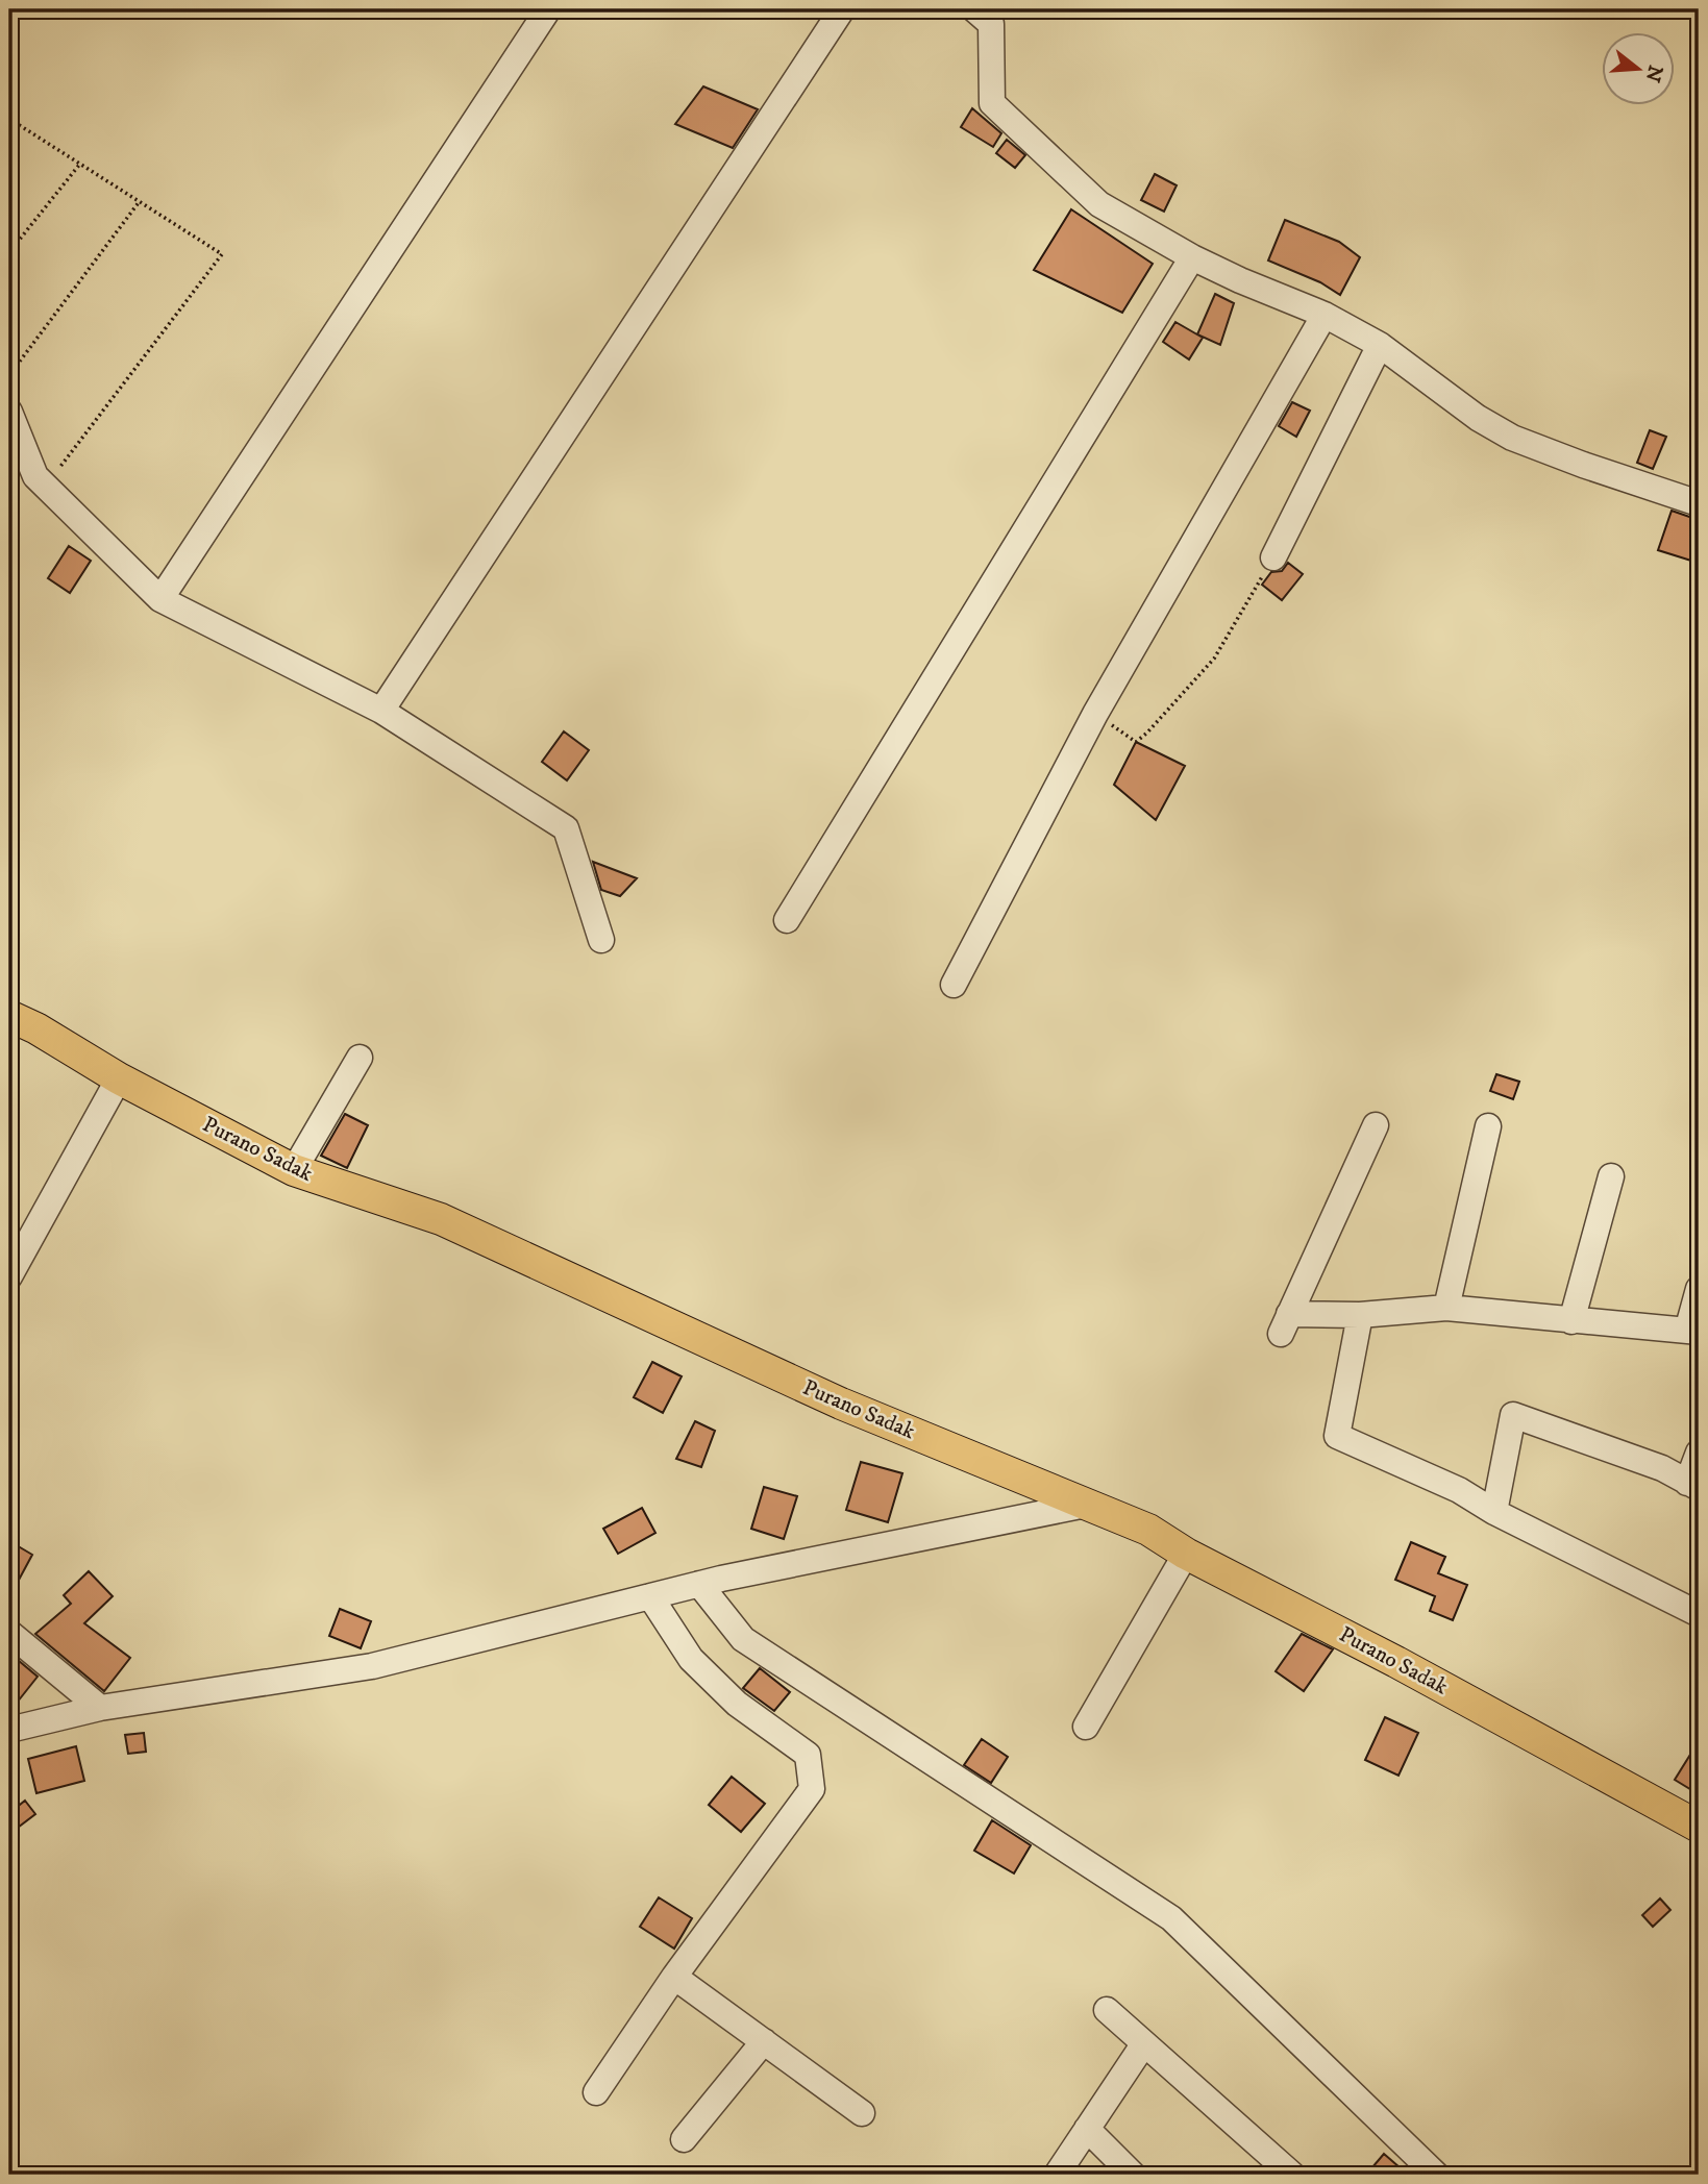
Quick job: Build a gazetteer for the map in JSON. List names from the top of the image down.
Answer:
{
  "streets": {
    "main road": ["Purano Sadak"]
  },
  "north": "right"
}
